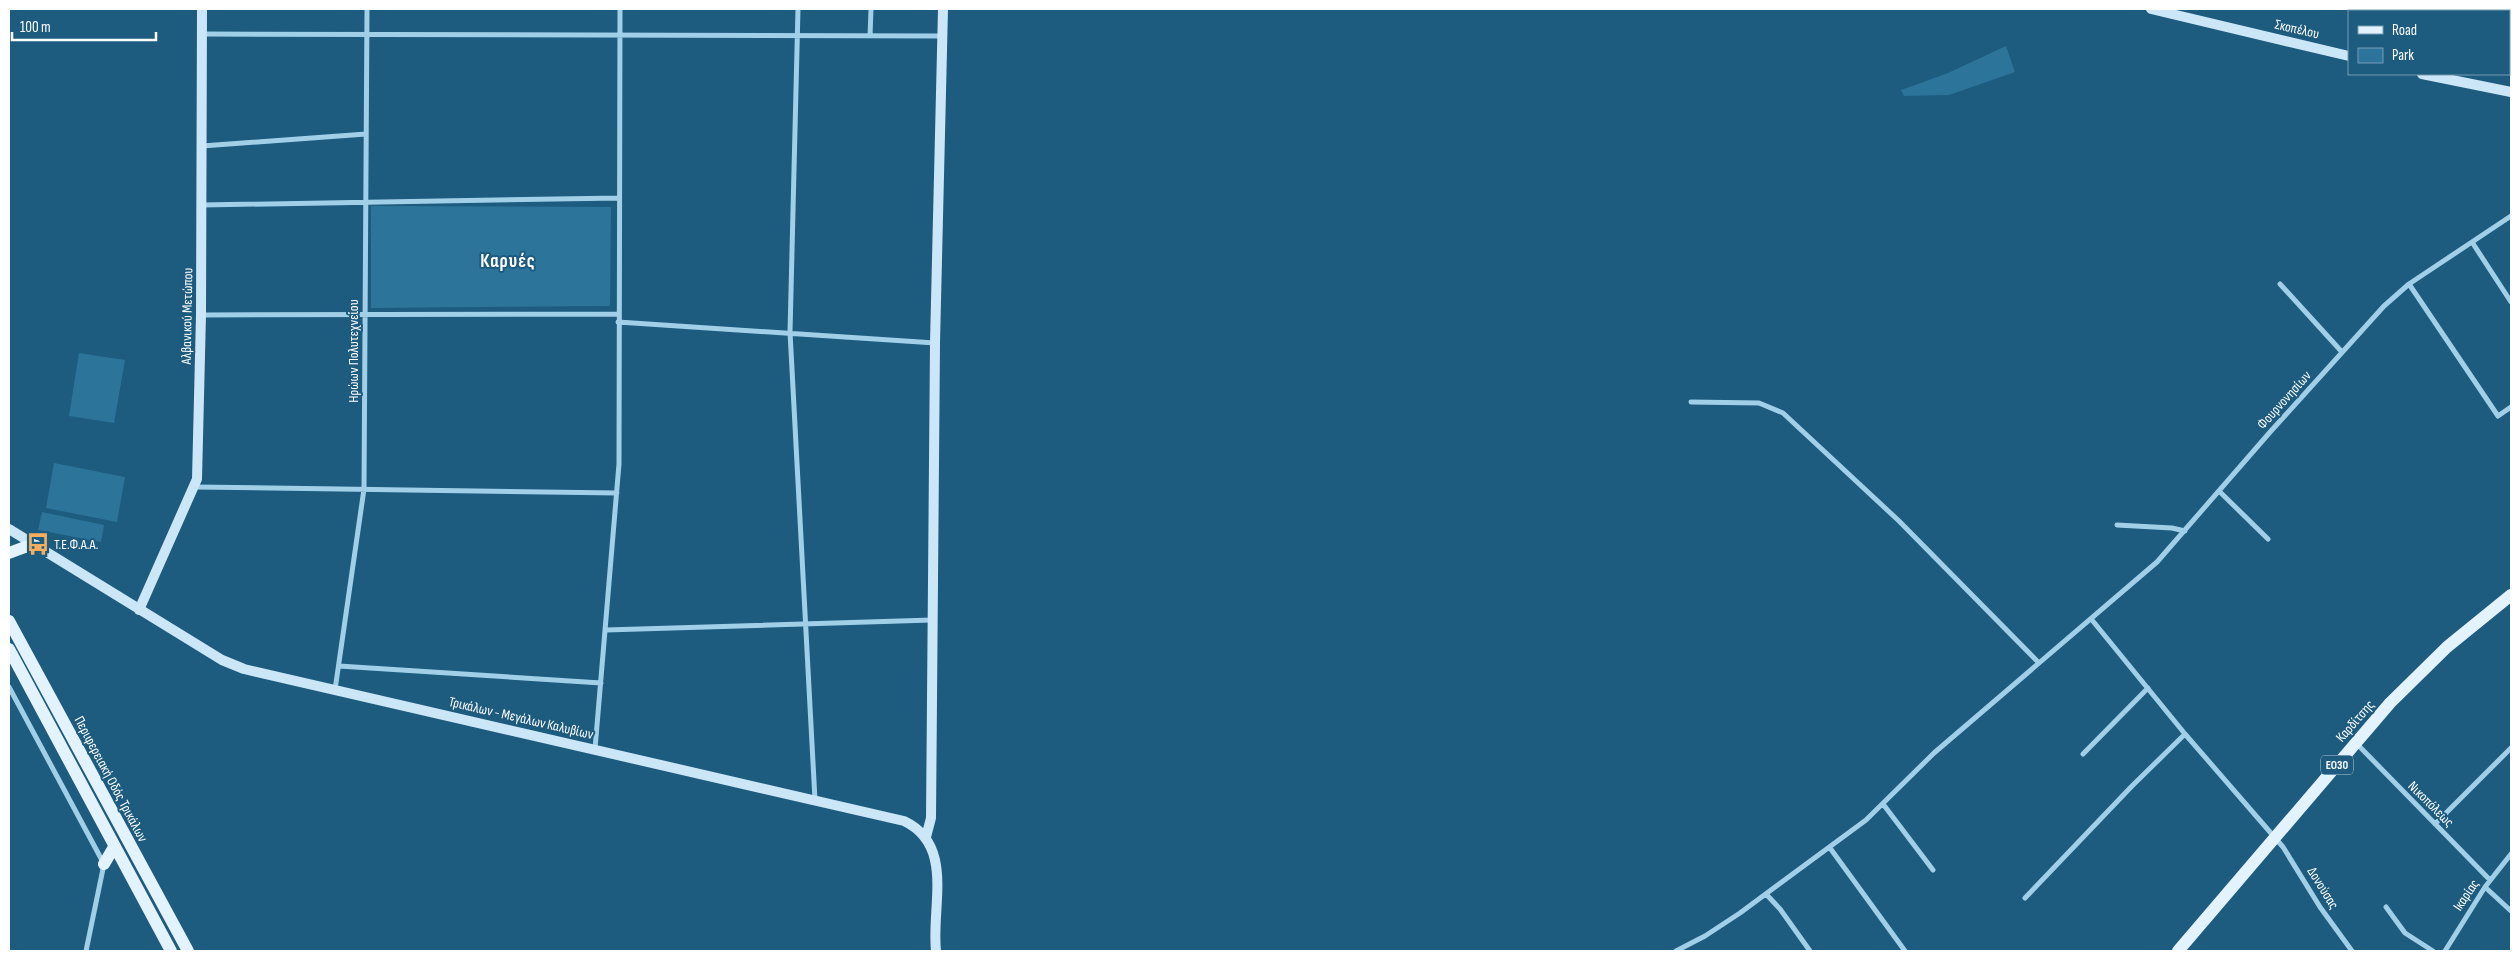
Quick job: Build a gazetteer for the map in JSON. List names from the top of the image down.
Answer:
{
  "streets": {
    "main road": ["Καρδίτσης", "ΕΟ30", "Περιφερειακή Οδός Τρικάλων"],
    "street": [
      "Σκοπέλου",
      "Αλβανικού Μετώπου",
      "Ηρώων Πολυτεχνείου",
      "Φουρνονησίων",
      "Τρικάλων - Μεγάλων Καλυβίων",
      "Νικοπόλεως",
      "Δονούσας",
      "Ικαρίας"
    ]
  },
  "crossings": [
    ["Αλβανικού Μετώπου", "Τρικάλων - Μεγάλων Καλυβίων"],
    ["Ηρώων Πολυτεχνείου", "Τρικάλων - Μεγάλων Καλυβίων"],
    ["Φουρνονησίων", "Δονούσας"],
    ["Καρδίτσης", "Νικοπόλεως"],
    ["Καρδίτσης", "Δονούσας"],
    ["Νικοπόλεως", "Ικαρίας"]
  ],
  "districts": ["Καρυές"],
  "places": {
    "bus stop": ["Τ.Ε.Φ.Α.Α."]
  },
  "legend": ["Road", "Park"],
  "scale_bar": "100 m"
}
